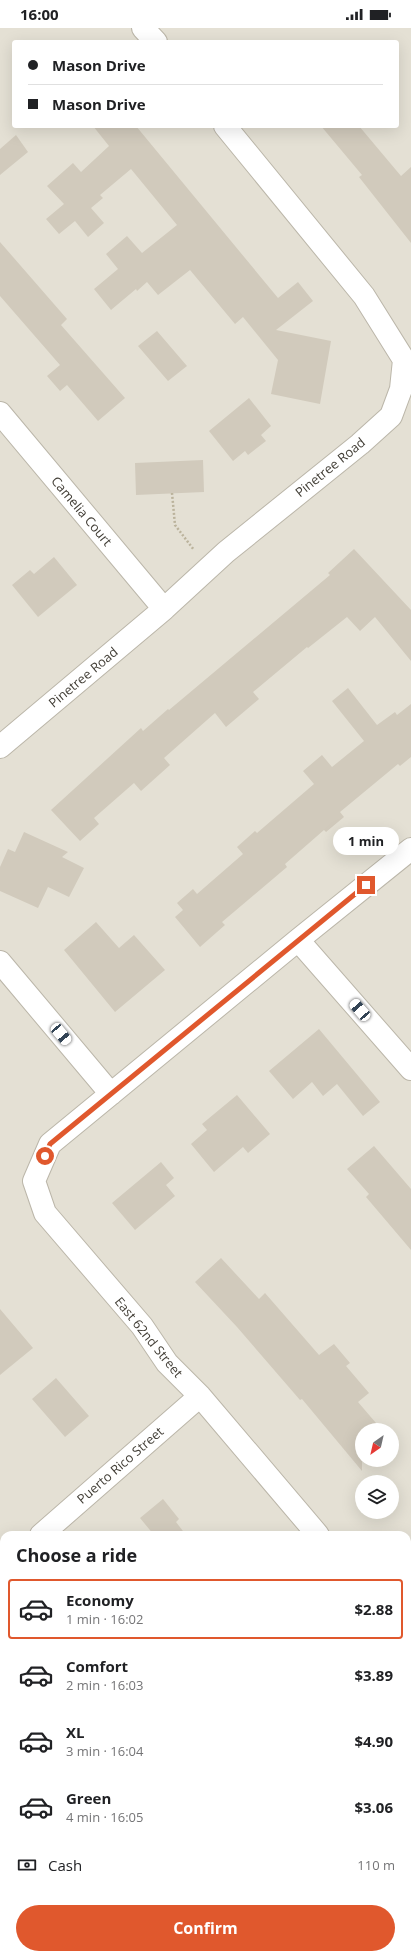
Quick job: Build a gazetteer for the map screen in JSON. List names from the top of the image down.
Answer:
{
  "streets": {
    "street": [
      "Pinetree Road",
      "Camelia Court",
      "East 62nd Street",
      "Puerto Rico Street"
    ]
  },
  "crossings": [
    ["Pinetree Road", "Camelia Court"],
    ["East 62nd Street", "Puerto Rico Street"]
  ],
  "north": "bottom left",
  "page": {
    "status": "16:00",
    "banner": ["Mason Drive", "Mason Drive"],
    "bubble": "1 min",
    "heading": "Choose a ride",
    "list": [
      {
        "name": "Economy",
        "note": "1 min · 16:02",
        "value": "$2.88"
      },
      {
        "name": "Comfort",
        "note": "2 min · 16:03",
        "value": "$3.89"
      },
      {
        "name": "XL",
        "note": "3 min · 16:04",
        "value": "$4.90"
      },
      {
        "name": "Green",
        "note": "4 min · 16:05",
        "value": "$3.06"
      }
    ],
    "pay": ["Cash", "110 m"],
    "buttons": "Confirm"
  }
}
